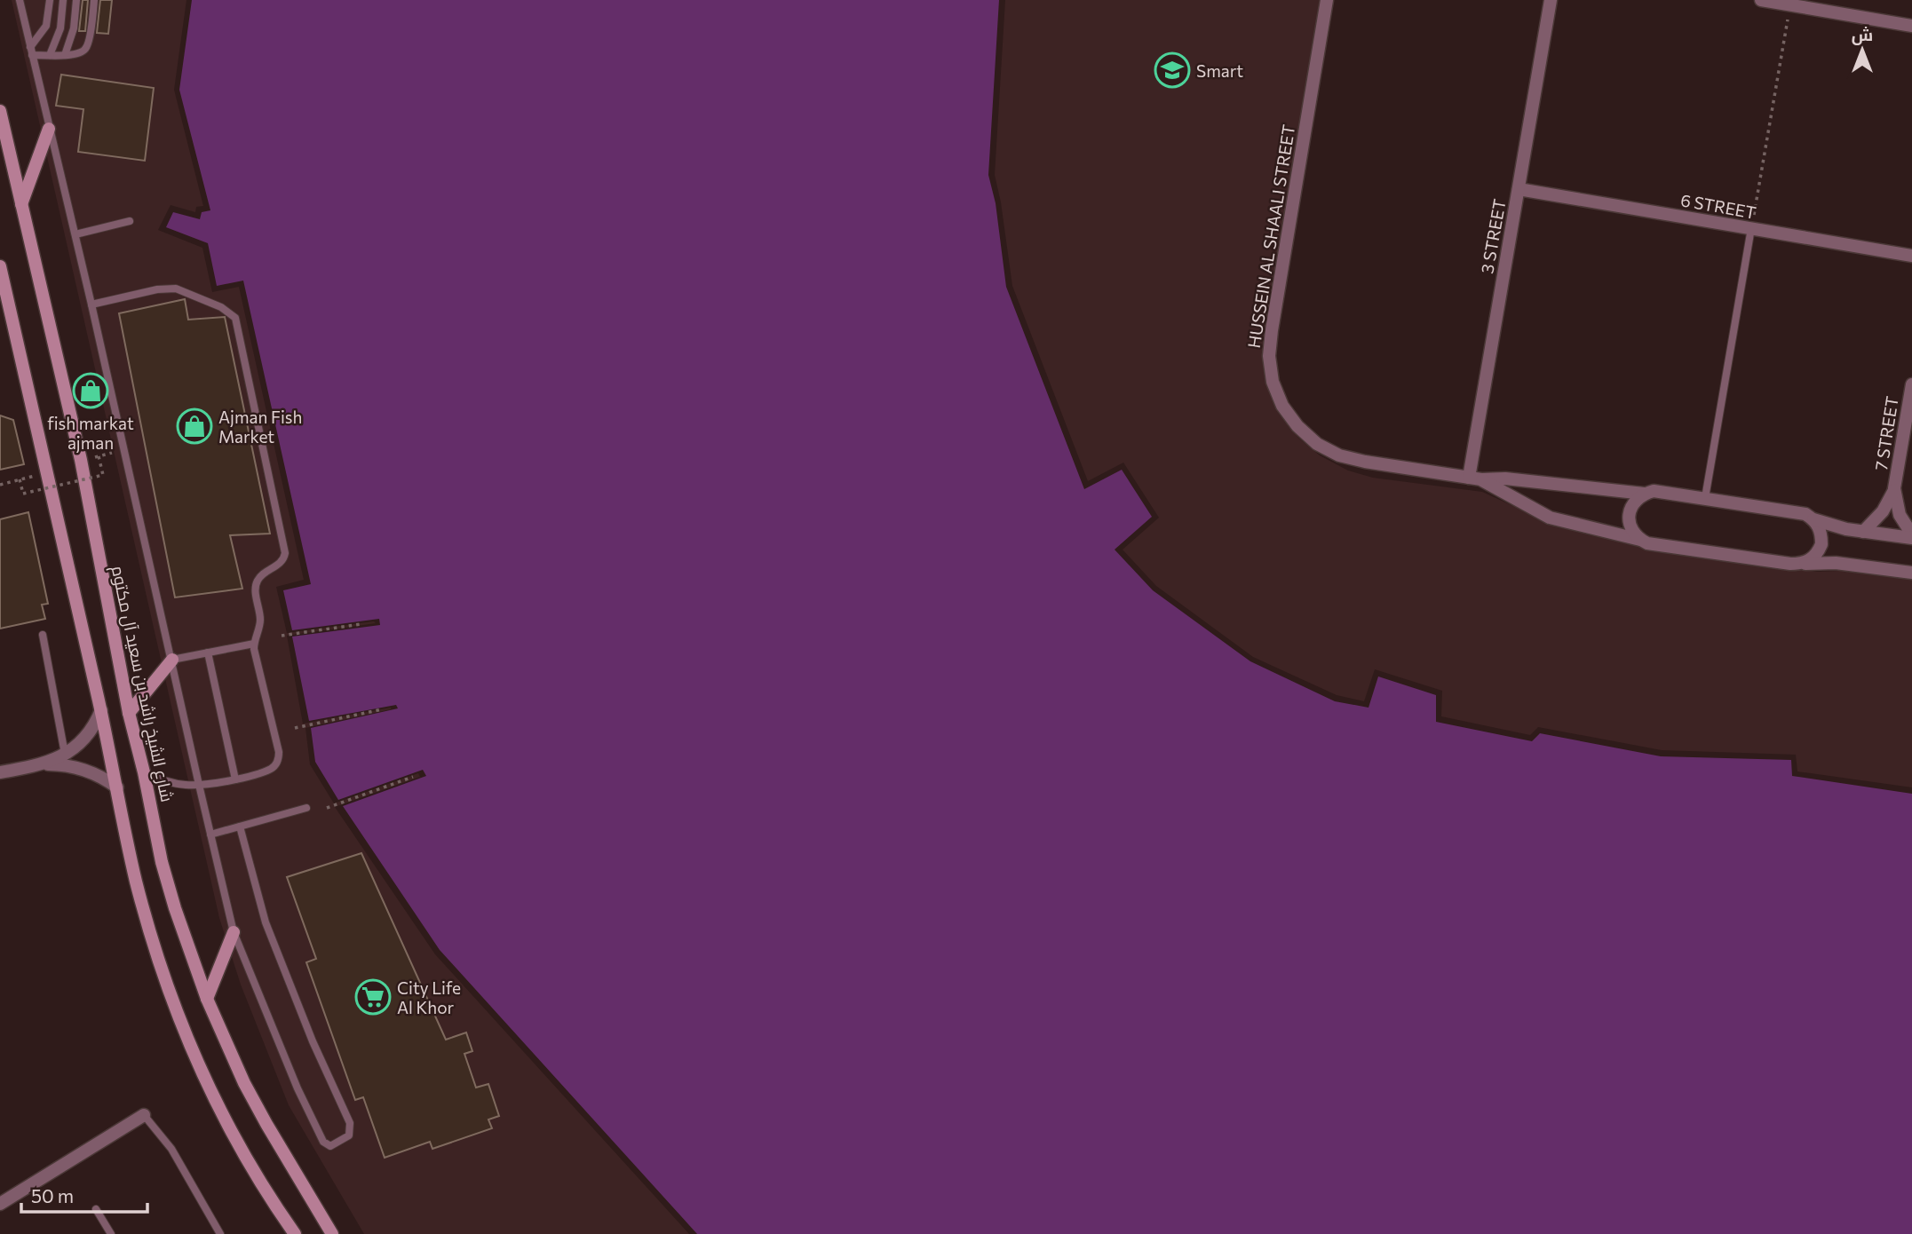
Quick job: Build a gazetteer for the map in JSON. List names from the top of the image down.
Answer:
{
  "streets": {
    "main road": ["شارع الشيخ راشد بن سعيد آل مكتوم"],
    "street": [
      "6 STREET",
      "HUSSEIN AL SHAALI STREET",
      "3 STREET",
      "7 STREET"
    ]
  },
  "crossings": [
    ["6 STREET", "3 STREET"],
    ["HUSSEIN AL SHAALI STREET", "3 STREET"],
    ["HUSSEIN AL SHAALI STREET", "7 STREET"]
  ],
  "places": {
    "school or university": ["Smart"],
    "shop": ["fish markat ajman", "Ajman Fish Market"],
    "supermarket": ["City Life Al Khor"]
  },
  "scale_bar": "50 m",
  "north": "top"
}
